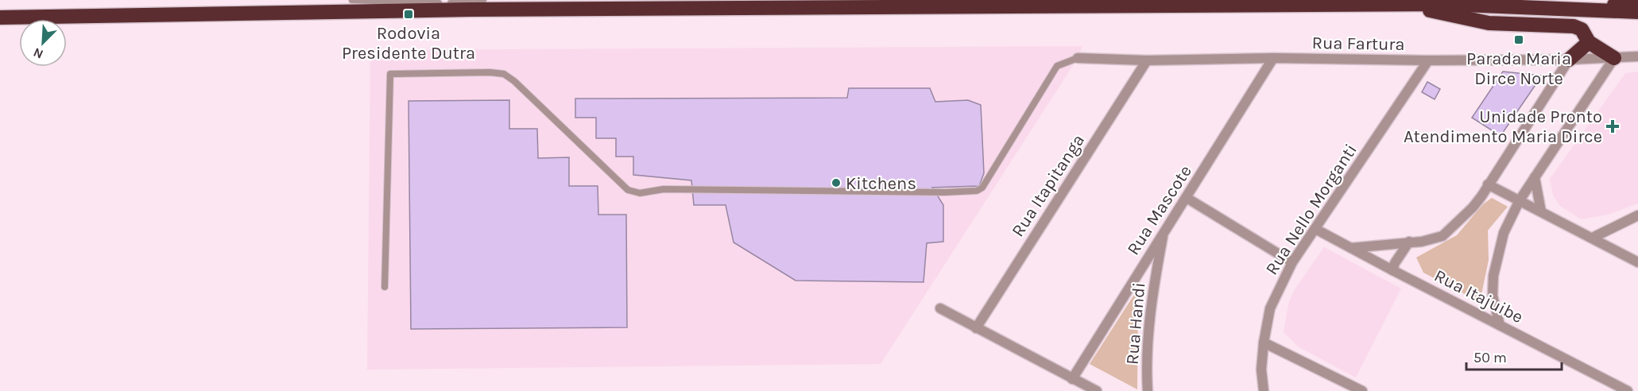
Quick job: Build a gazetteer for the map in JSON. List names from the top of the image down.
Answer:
{
  "streets": {
    "street": [
      "Rua Fartura",
      "Rua Itapitanga",
      "Rua Nello Morganti",
      "Rua Mascote",
      "Rua Itajuibe",
      "Rua Handi"
    ]
  },
  "crossings": [
    ["Rua Fartura", "Rua Itapitanga"],
    ["Rua Fartura", "Rua Nello Morganti"],
    ["Rua Fartura", "Rua Mascote"],
    ["Rua Nello Morganti", "Rua Itajuibe"],
    ["Rua Mascote", "Rua Handi"]
  ],
  "places": {
    "transit": ["Rodovia Presidente Dutra", "Parada Maria Dirce Norte"],
    "health": ["Unidade Pronto Atendimento Maria Dirce"],
    "other": ["Kitchens"]
  },
  "scale_bar": "50 m",
  "north": "bottom left"
}
